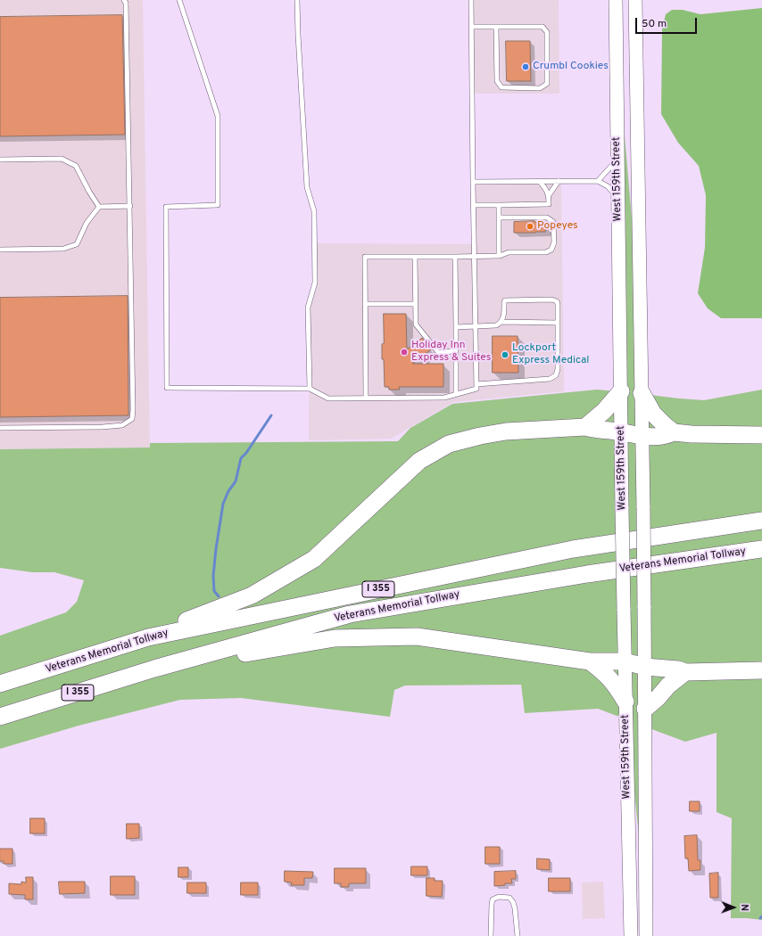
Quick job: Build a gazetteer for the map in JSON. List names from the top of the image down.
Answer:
{
  "streets": {
    "highway": ["Veterans Memorial Tollway", "I 355"],
    "main road": ["West 159th Street"]
  },
  "places": [
    "Crumbl Cookies",
    "Popeyes",
    "Holiday Inn Express & Suites",
    "Lockport Express Medical"
  ],
  "scale_bar": "50 m",
  "north": "right"
}
